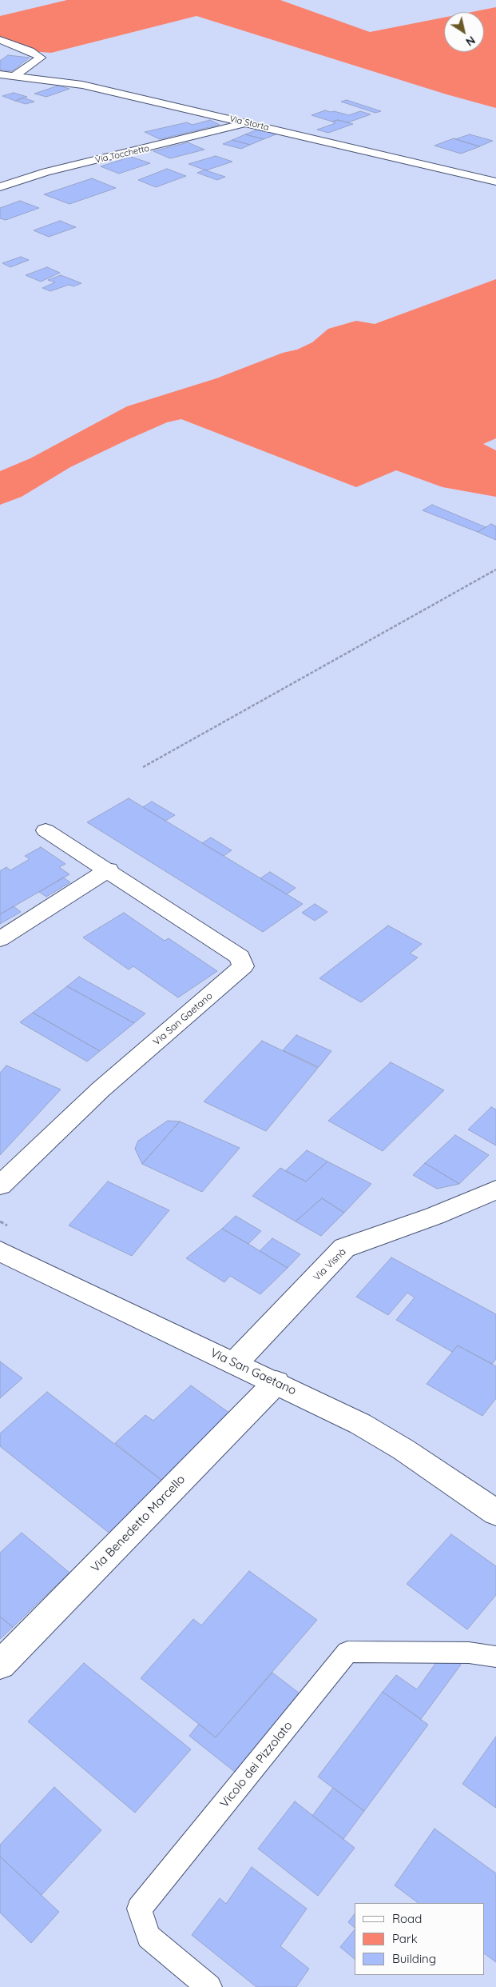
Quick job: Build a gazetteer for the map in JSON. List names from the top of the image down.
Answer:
{
  "streets": {
    "street": [
      "Via Storta",
      "Via Tocchetto",
      "Via San Gaetano",
      "Via Visnà",
      "Via Benedetto Marcello"
    ],
    "lane": ["Vicolo dei Pizzolato"]
  },
  "crossings": [
    ["Via Storta", "Via Tocchetto"],
    ["Via San Gaetano", "Via Visnà"],
    ["Via San Gaetano", "Via Benedetto Marcello"]
  ],
  "legend": ["Road", "Park", "Building"],
  "north": "bottom right"
}
